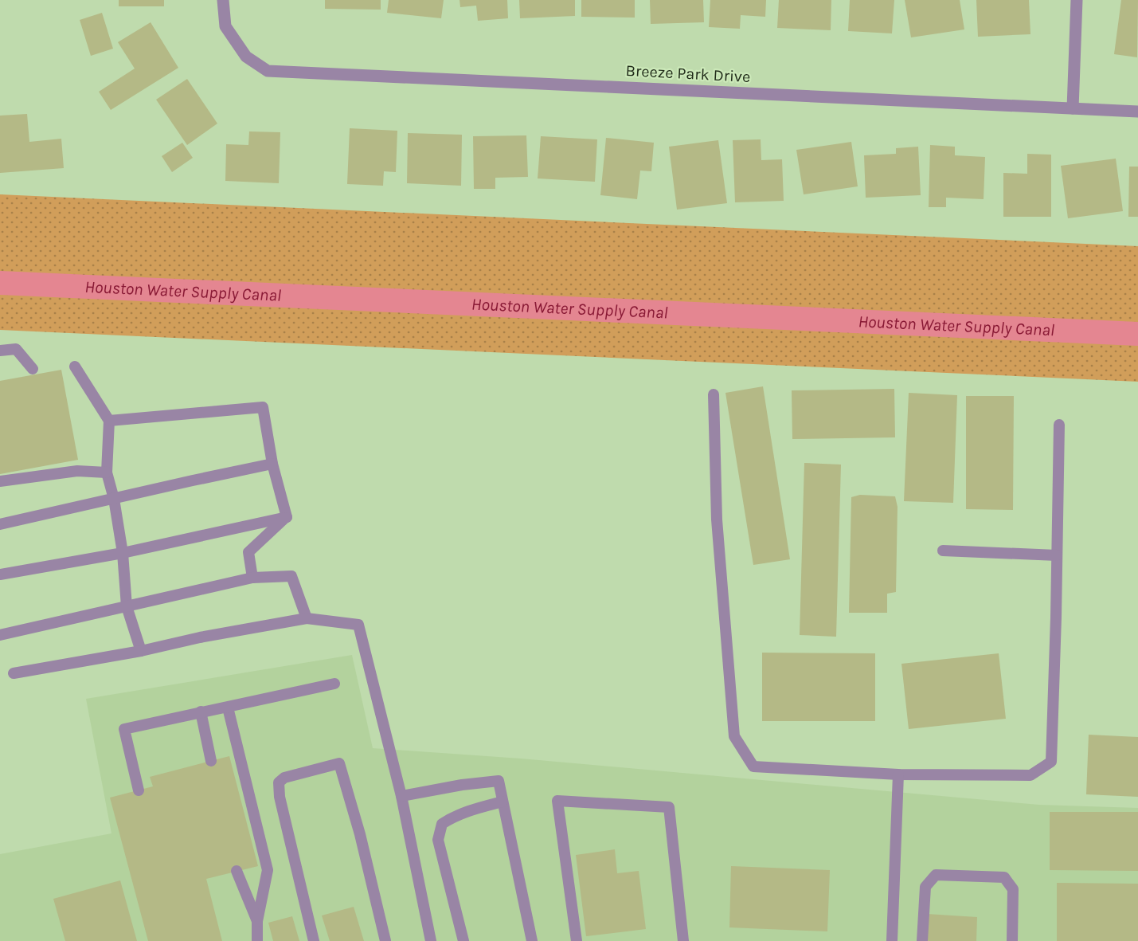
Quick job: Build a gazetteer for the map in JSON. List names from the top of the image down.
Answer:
{
  "streets": {
    "street": ["Breeze Park Drive"]
  },
  "water": ["Houston Water Supply Canal"]
}
